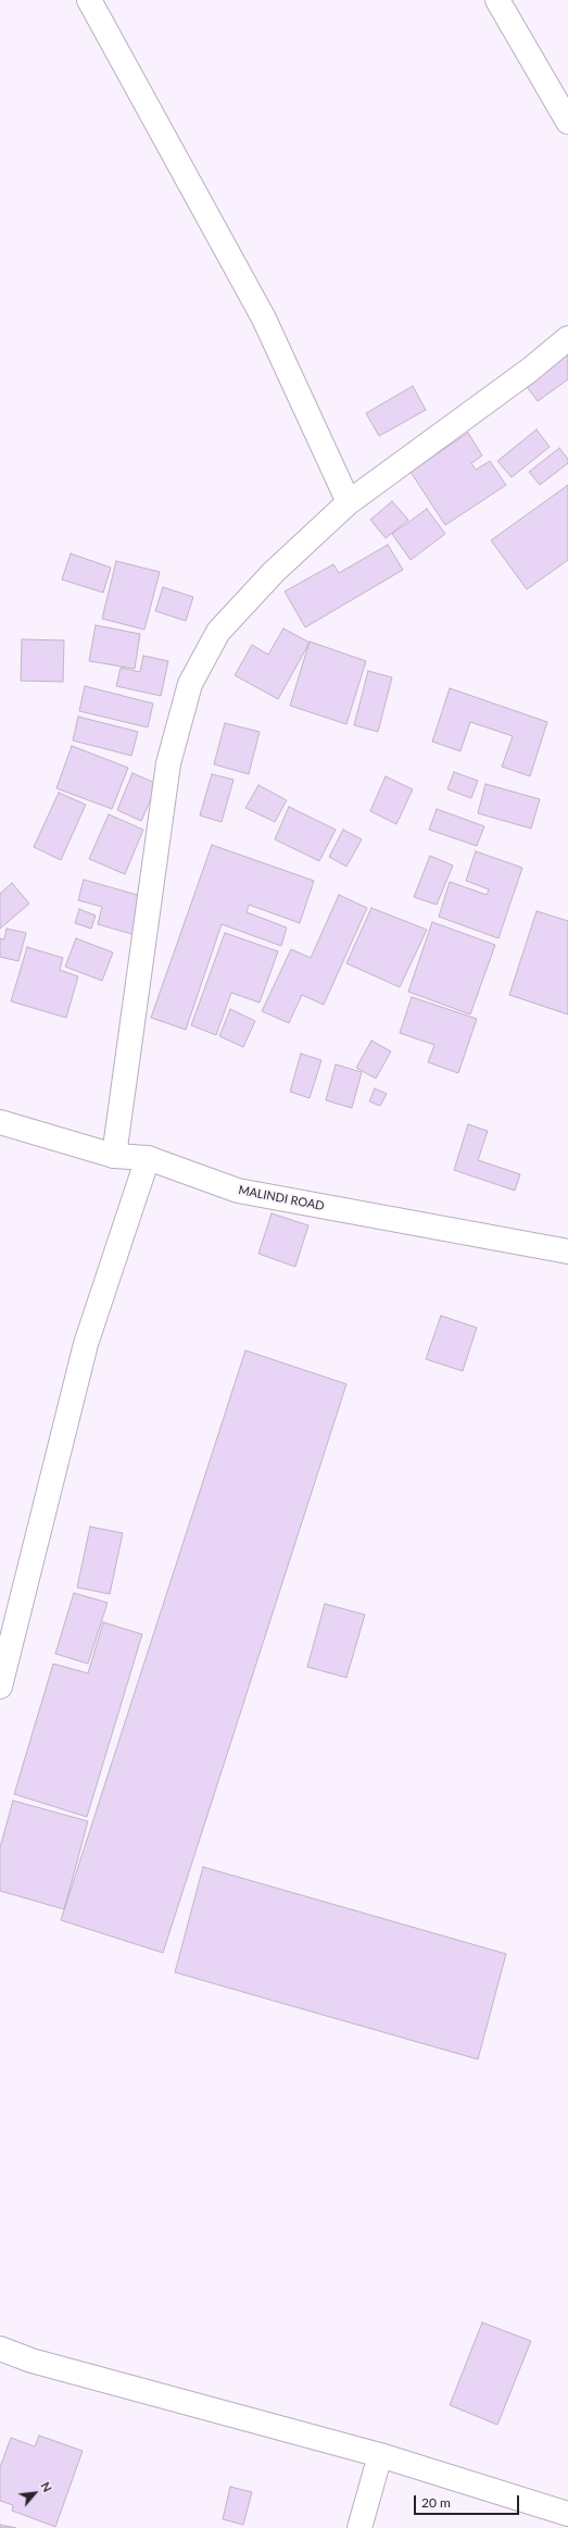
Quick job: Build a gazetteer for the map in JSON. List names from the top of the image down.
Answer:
{
  "streets": {
    "main road": ["MALINDI ROAD"]
  },
  "scale_bar": "20 m",
  "north": "top right"
}
